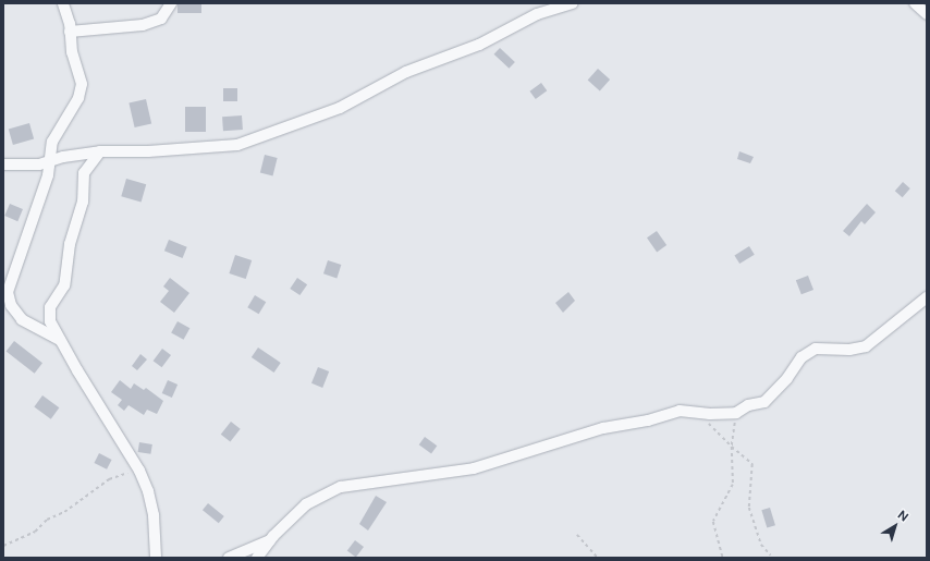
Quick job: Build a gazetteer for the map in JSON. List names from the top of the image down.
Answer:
{
  "north": "top right"
}
